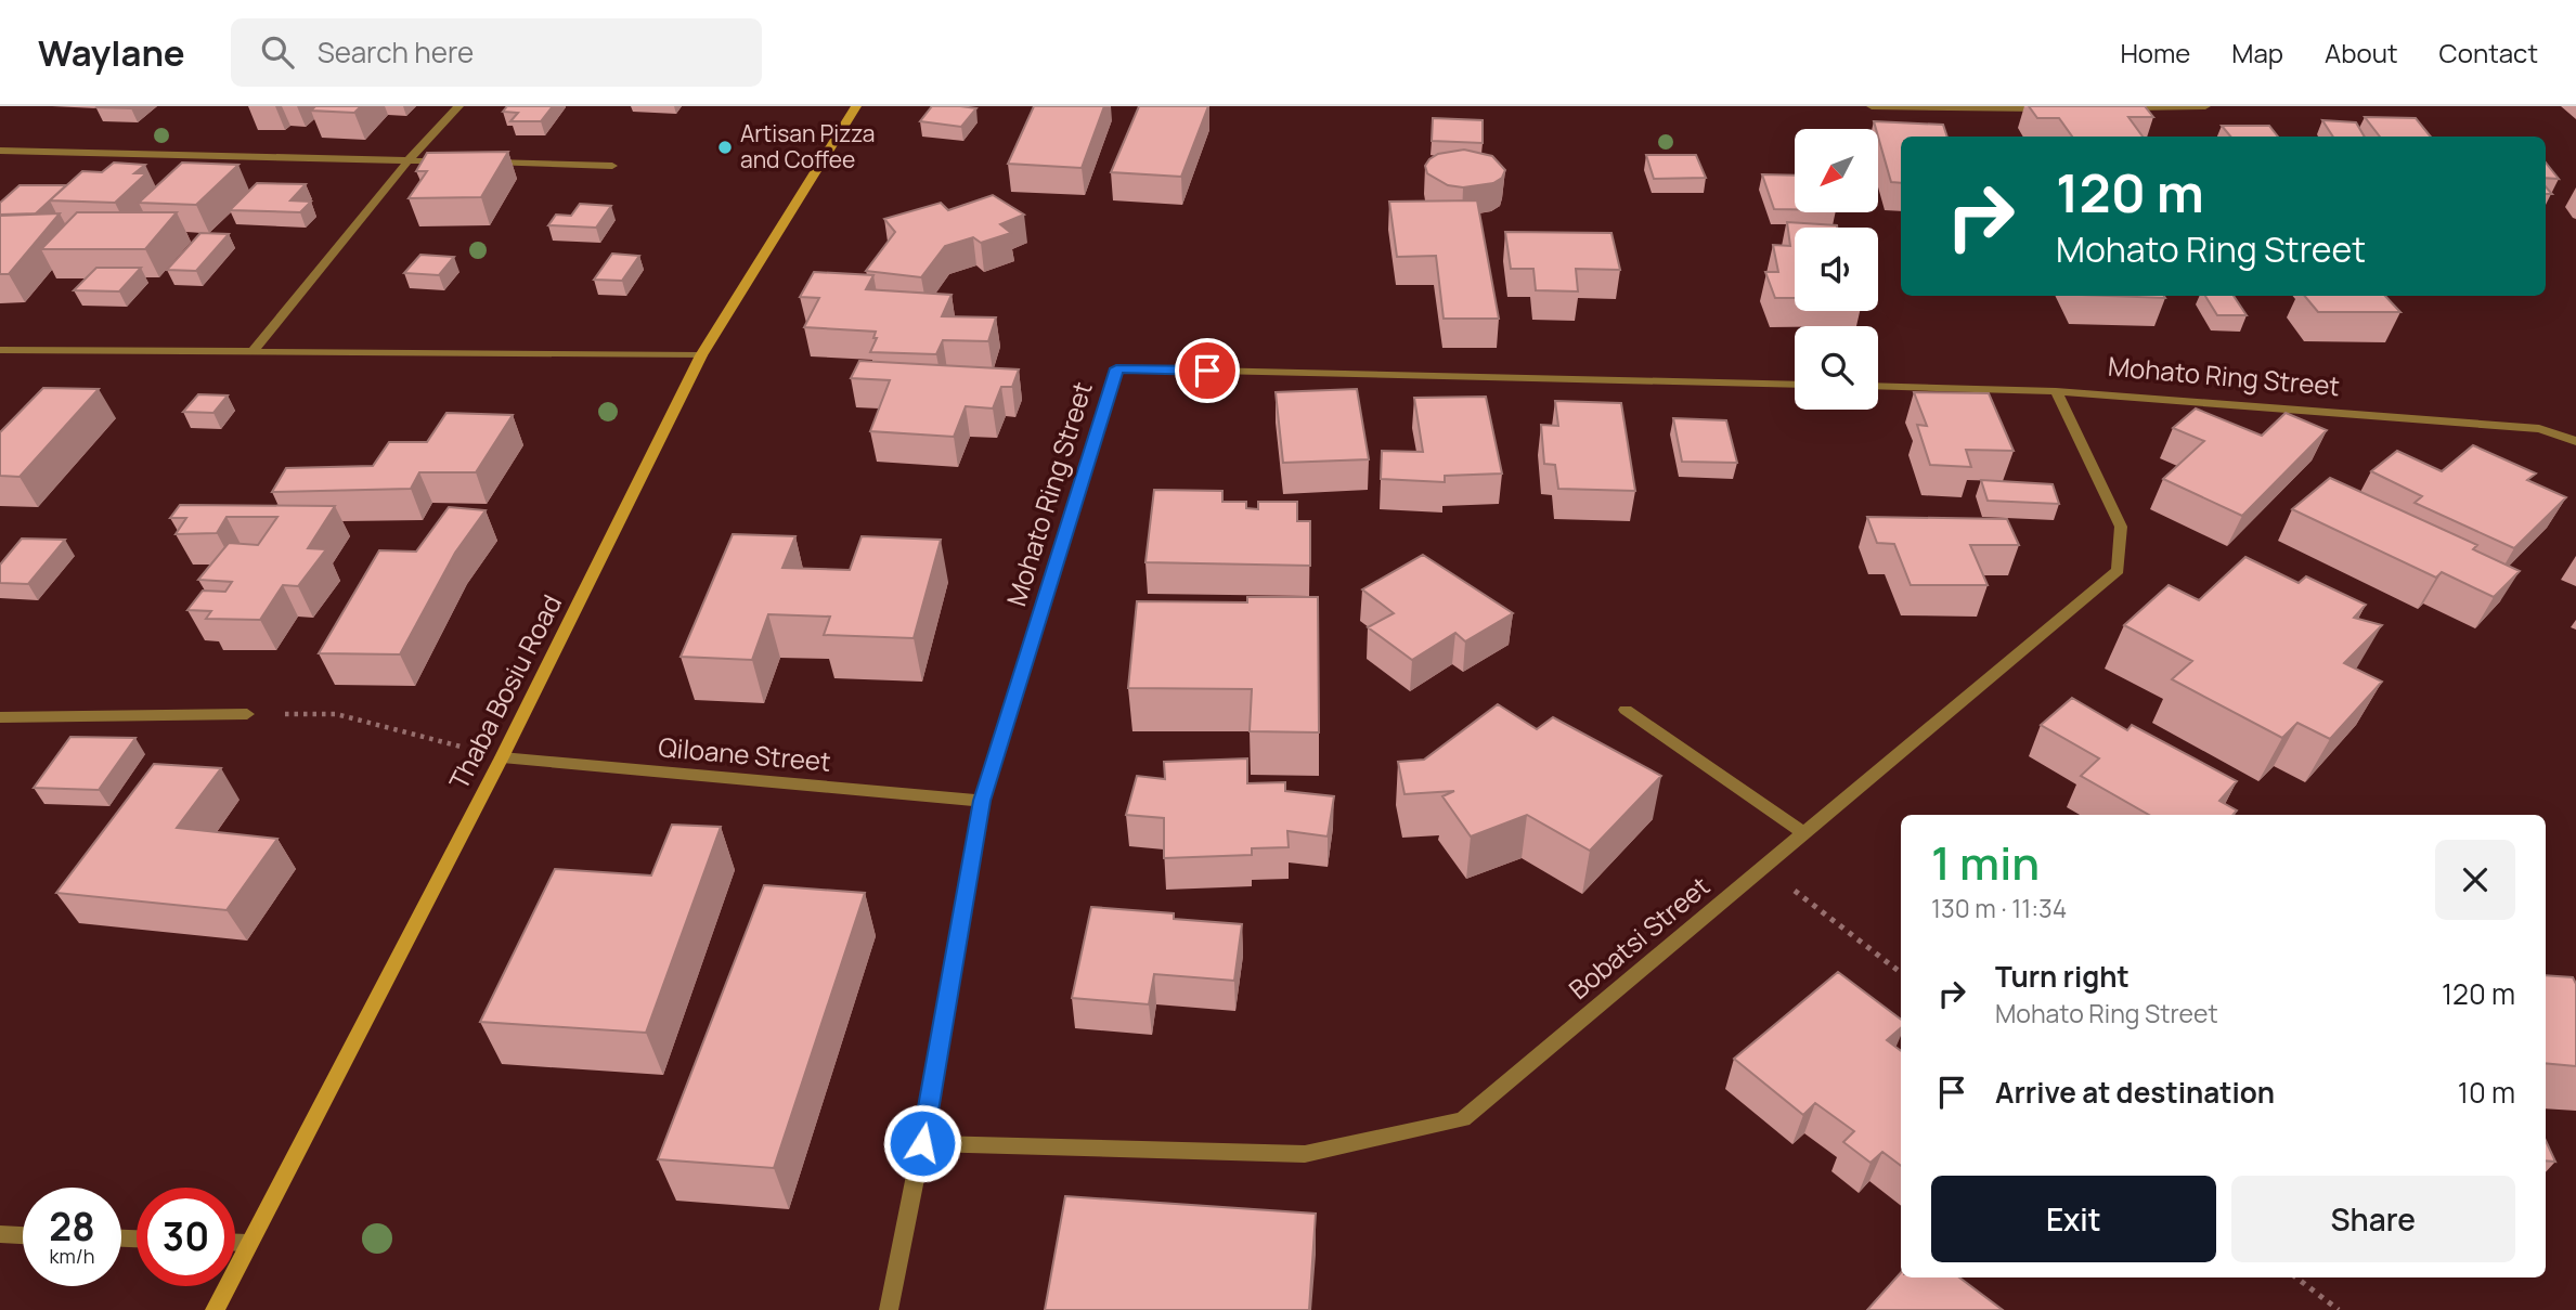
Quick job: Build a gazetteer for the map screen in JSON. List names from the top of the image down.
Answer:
{
  "streets": {
    "street": [
      "Mohato Ring Street",
      "Thaba Bosiu Road",
      "Qiloane Street",
      "Bobatsi Street"
    ]
  },
  "crossings": [
    ["Mohato Ring Street", "Qiloane Street"],
    ["Mohato Ring Street", "Bobatsi Street"],
    ["Thaba Bosiu Road", "Qiloane Street"]
  ],
  "places": ["Artisan Pizza and Coffee"],
  "north": "bottom left",
  "page": {
    "header": "Waylane",
    "search": "Search here",
    "nav": [
      "Home",
      "Map",
      "About",
      "Contact"
    ],
    "turn": ["120 m", "Mohato Ring Street"],
    "heading": ["1 min", "130 m · 11:34"],
    "list": [
      {
        "name": "Turn right",
        "note": "Mohato Ring Street",
        "value": "120 m"
      },
      {
        "name": "Arrive at destination",
        "value": "10 m"
      }
    ],
    "buttons": ["Exit", "Share"],
    "speed": "28 km/h",
    "limit": "30"
  }
}
